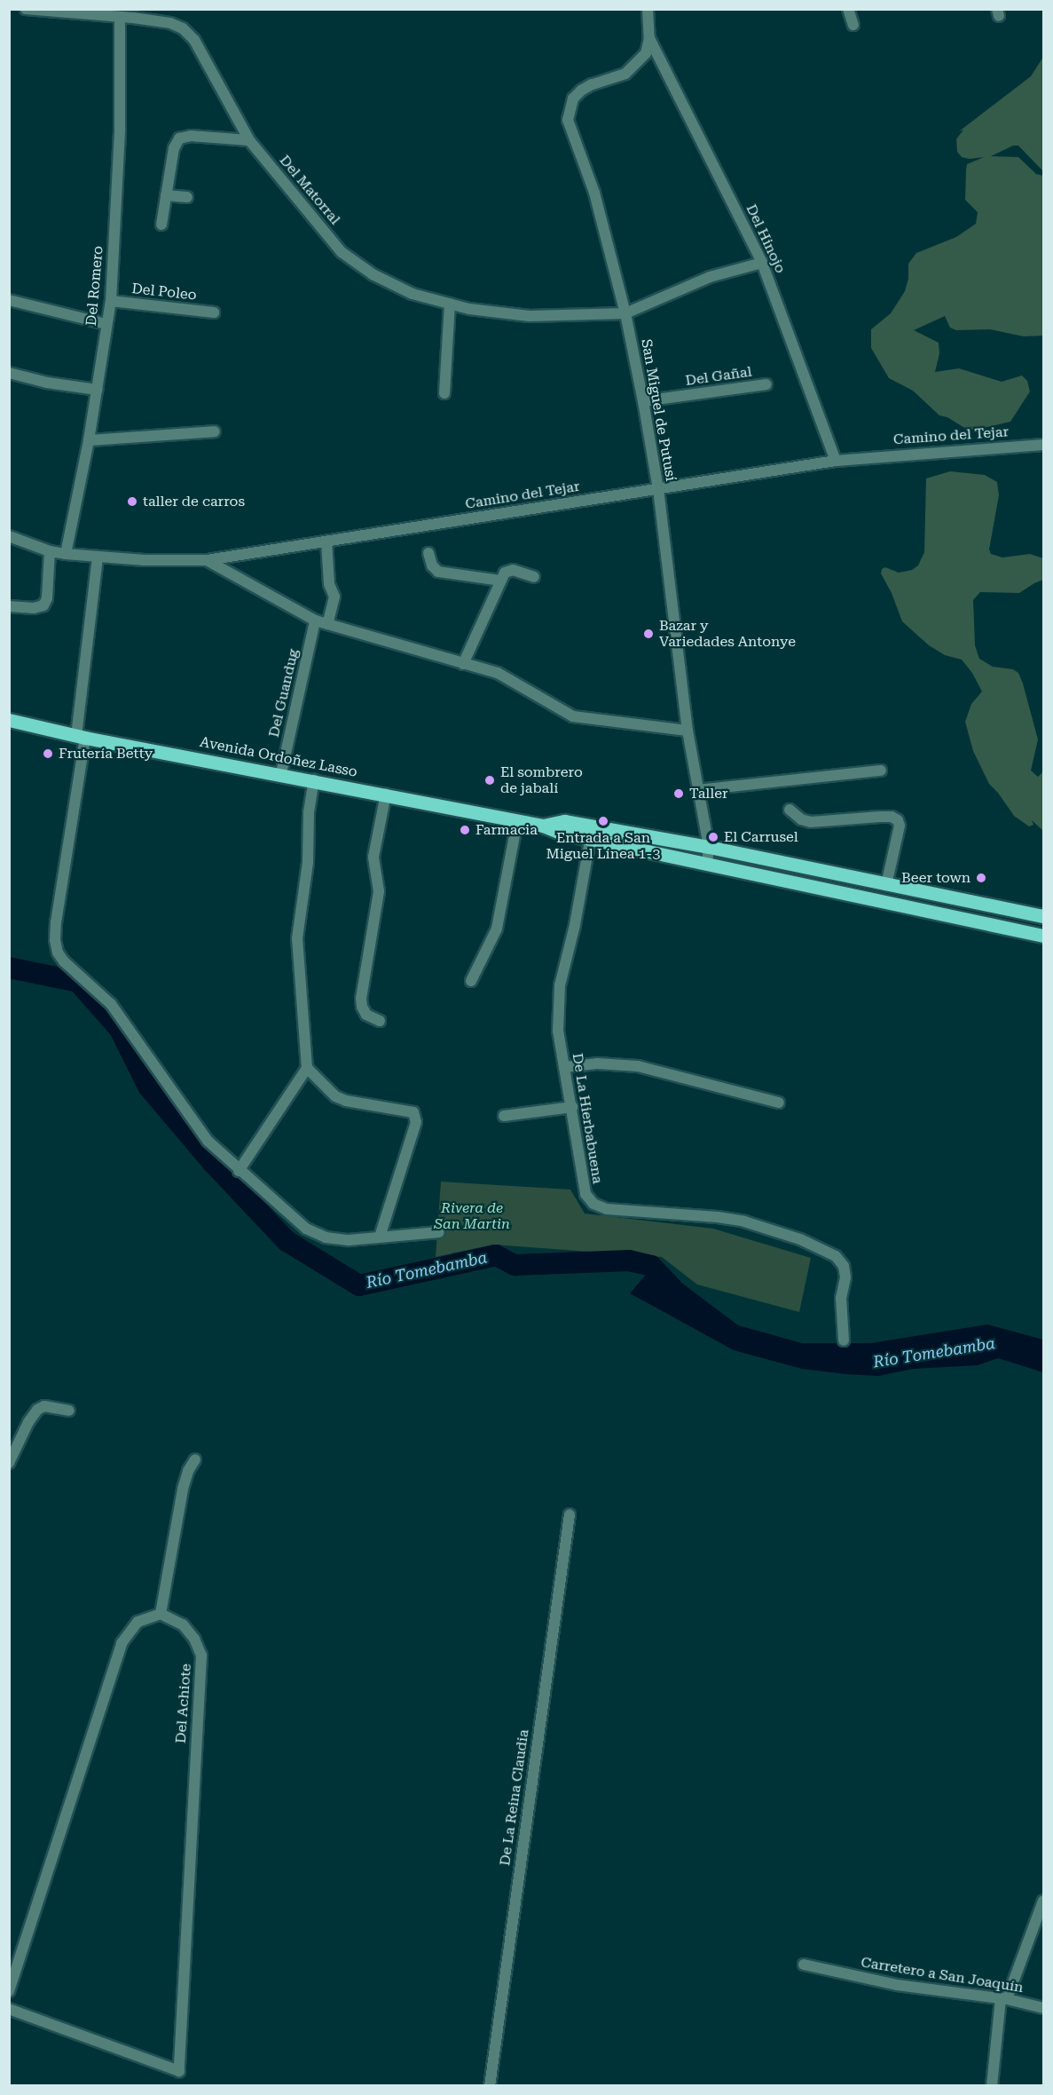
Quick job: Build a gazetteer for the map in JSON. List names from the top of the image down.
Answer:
{
  "streets": {
    "main road": ["Avenida Ordoñez Lasso"],
    "street": [
      "Del Matorral",
      "Del Hinojo",
      "Del Romero",
      "Del Poleo",
      "Del Gañal",
      "San Miguel de Putusí",
      "Camino del Tejar",
      "Del Guandug",
      "De La Hierbabuena",
      "Del Achiote",
      "De La Reina Claudia",
      "Carretero a San Joaquín"
    ]
  },
  "crossings": [
    ["Del Matorral", "Del Romero"],
    ["Del Matorral", "San Miguel de Putusí"],
    ["Del Hinojo", "San Miguel de Putusí"],
    ["Del Hinojo", "Camino del Tejar"],
    ["Del Romero", "Del Poleo"],
    ["Del Romero", "Camino del Tejar"],
    ["Del Gañal", "San Miguel de Putusí"],
    ["San Miguel de Putusí", "Camino del Tejar"],
    ["San Miguel de Putusí", "Avenida Ordoñez Lasso"],
    ["Del Guandug", "Avenida Ordoñez Lasso"],
    ["Avenida Ordoñez Lasso", "De La Hierbabuena"]
  ],
  "water": ["Río Tomebamba"],
  "parks": ["Rivera de San Martin"],
  "places": [
    "taller de carros",
    "Bazar y Variedades Antonye",
    "Frutería Betty",
    "El sombrero de jabalí",
    "Taller",
    "Entrada a San Miguel Línea 1-3",
    "Farmacia",
    "El Carrusel",
    "Beer town"
  ]
}
